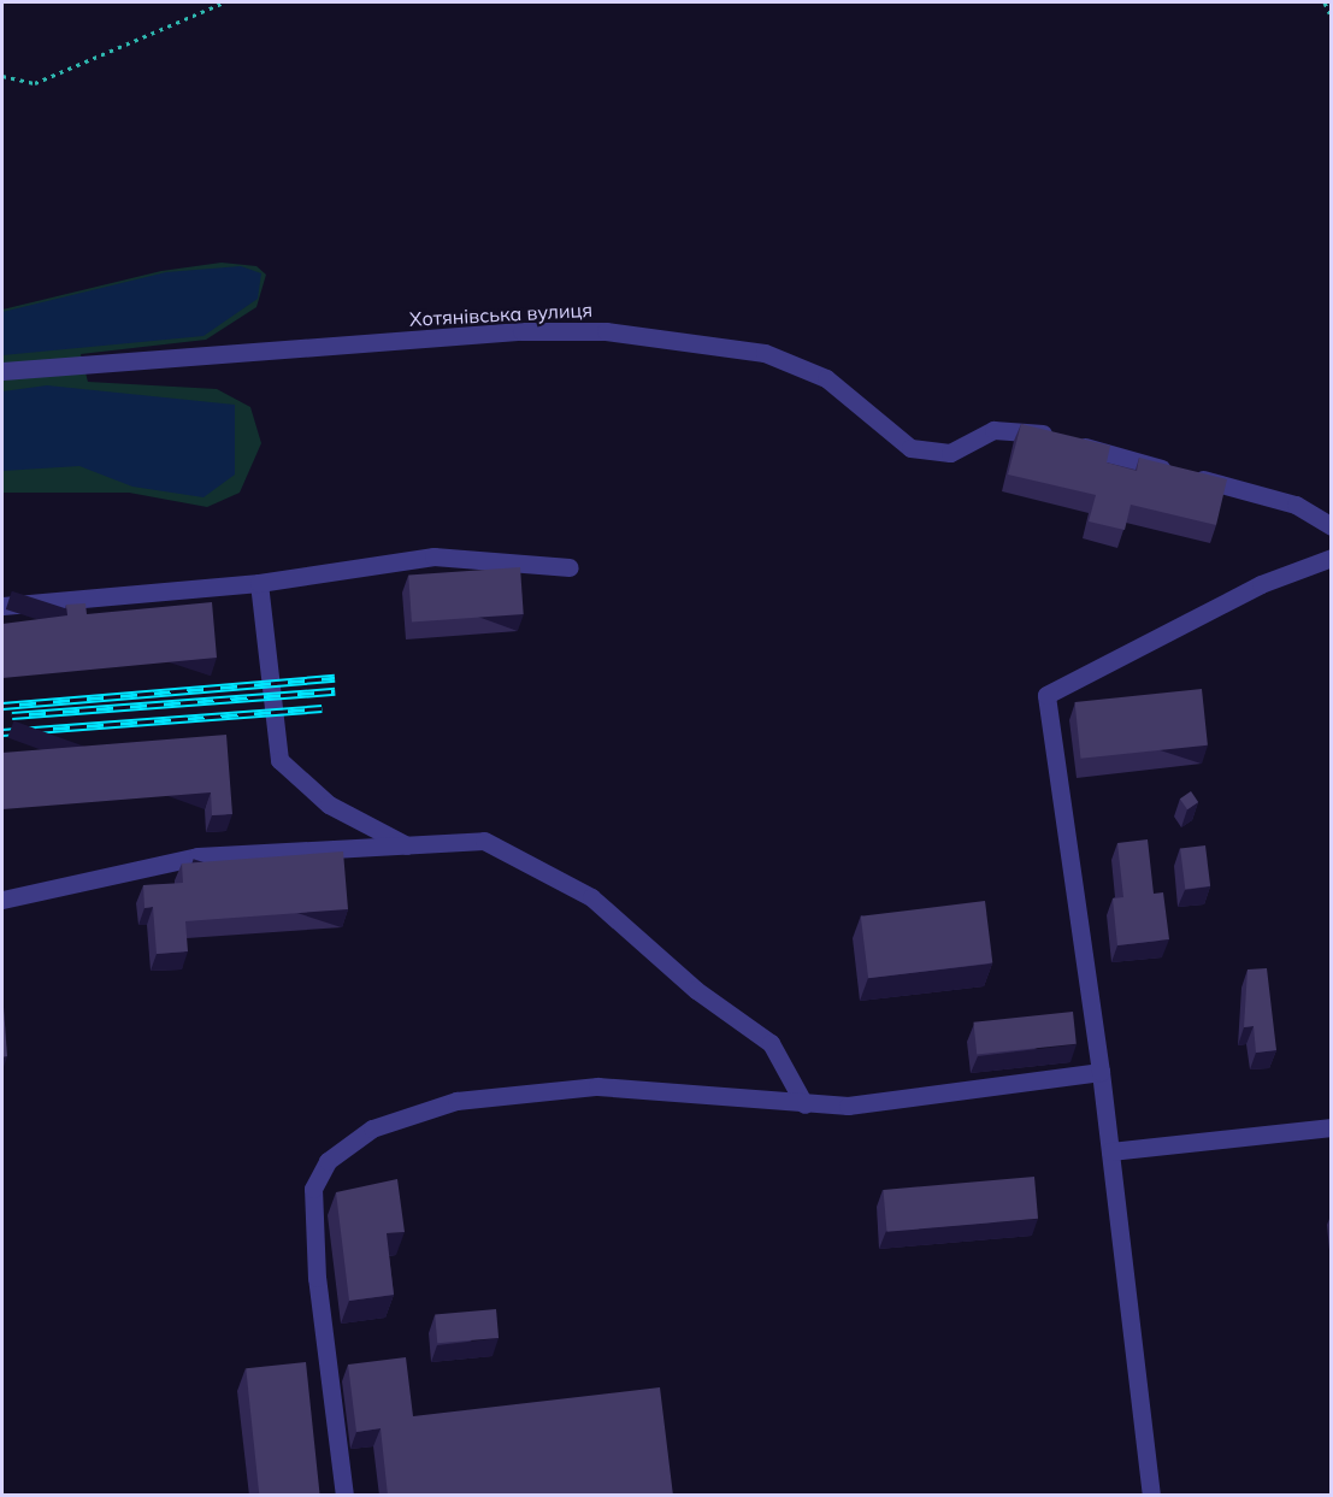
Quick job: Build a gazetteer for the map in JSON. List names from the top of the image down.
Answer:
{
  "streets": {
    "lane": ["Хотянівська вулиця"]
  }
}
